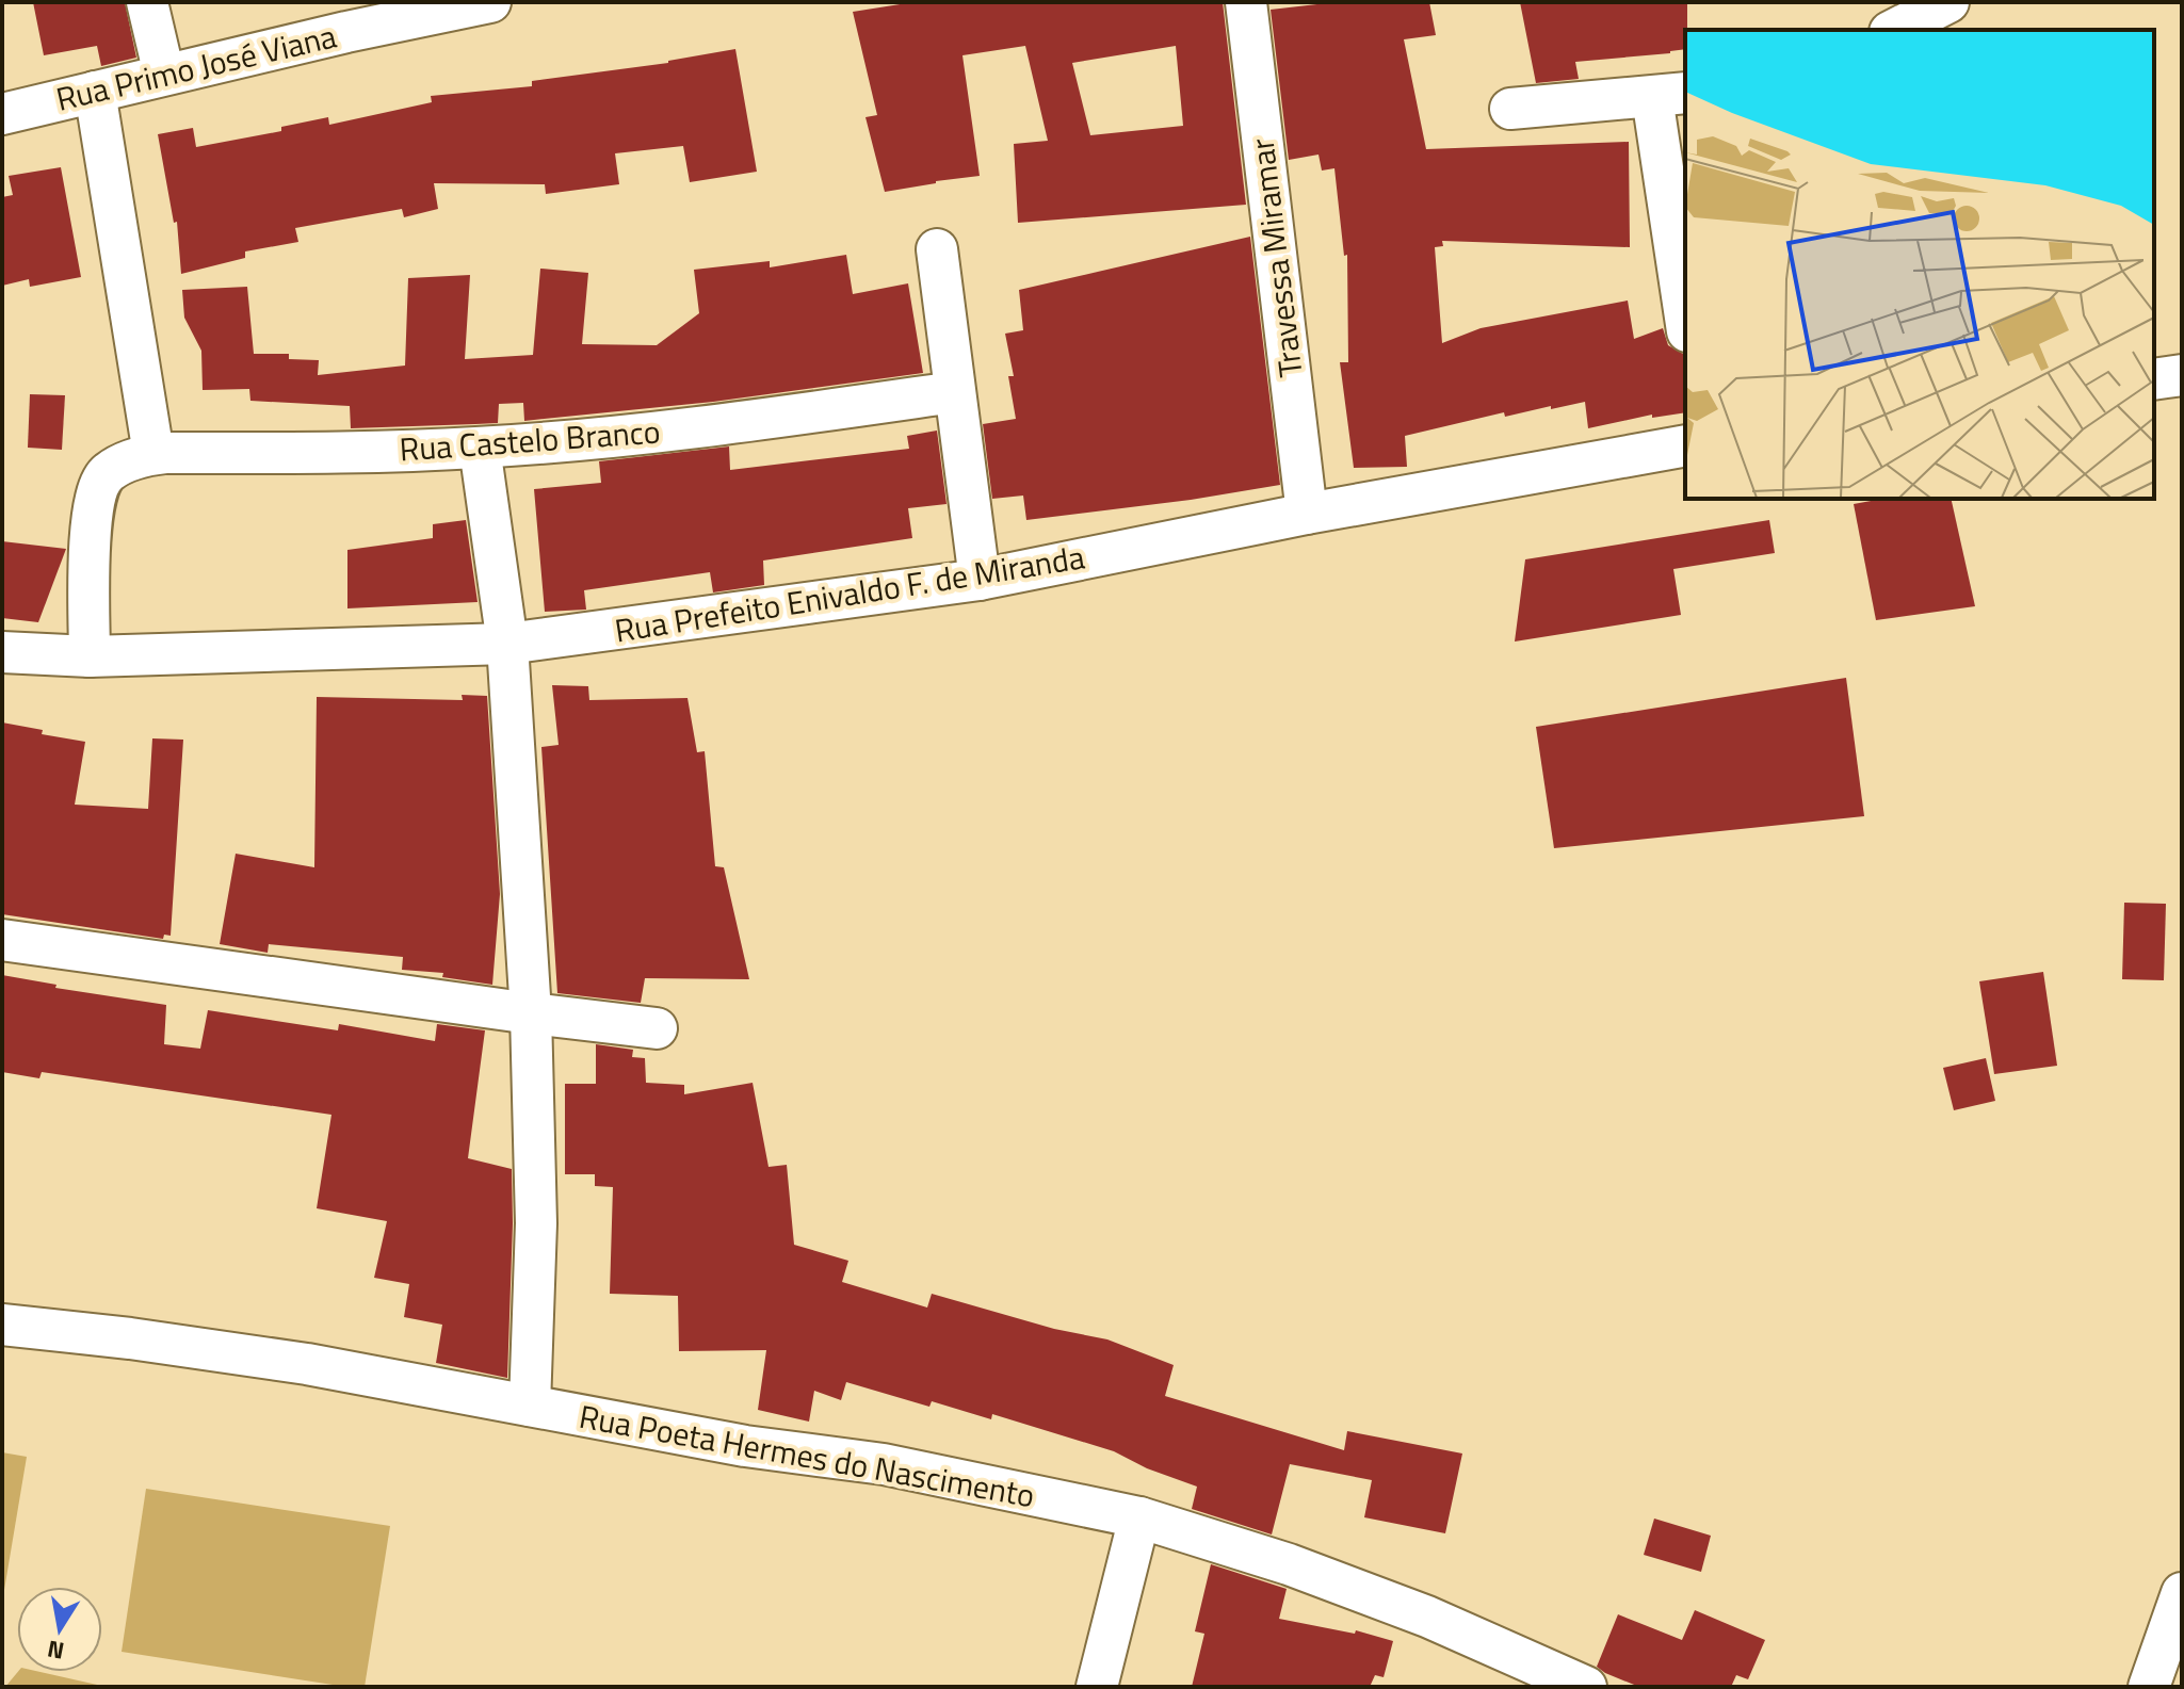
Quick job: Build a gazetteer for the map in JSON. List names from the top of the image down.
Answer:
{
  "streets": {
    "street": [
      "Rua Primo José Viana",
      "Travessa Miramar",
      "Rua Castelo Branco",
      "Rua Prefeito Enivaldo F. de Miranda",
      "Rua Poeta Hermes do Nascimento"
    ]
  },
  "crossings": [
    ["Travessa Miramar", "Rua Prefeito Enivaldo F. de Miranda"],
    ["Rua Castelo Branco", "Rua Prefeito Enivaldo F. de Miranda"]
  ],
  "north": "bottom"
}
